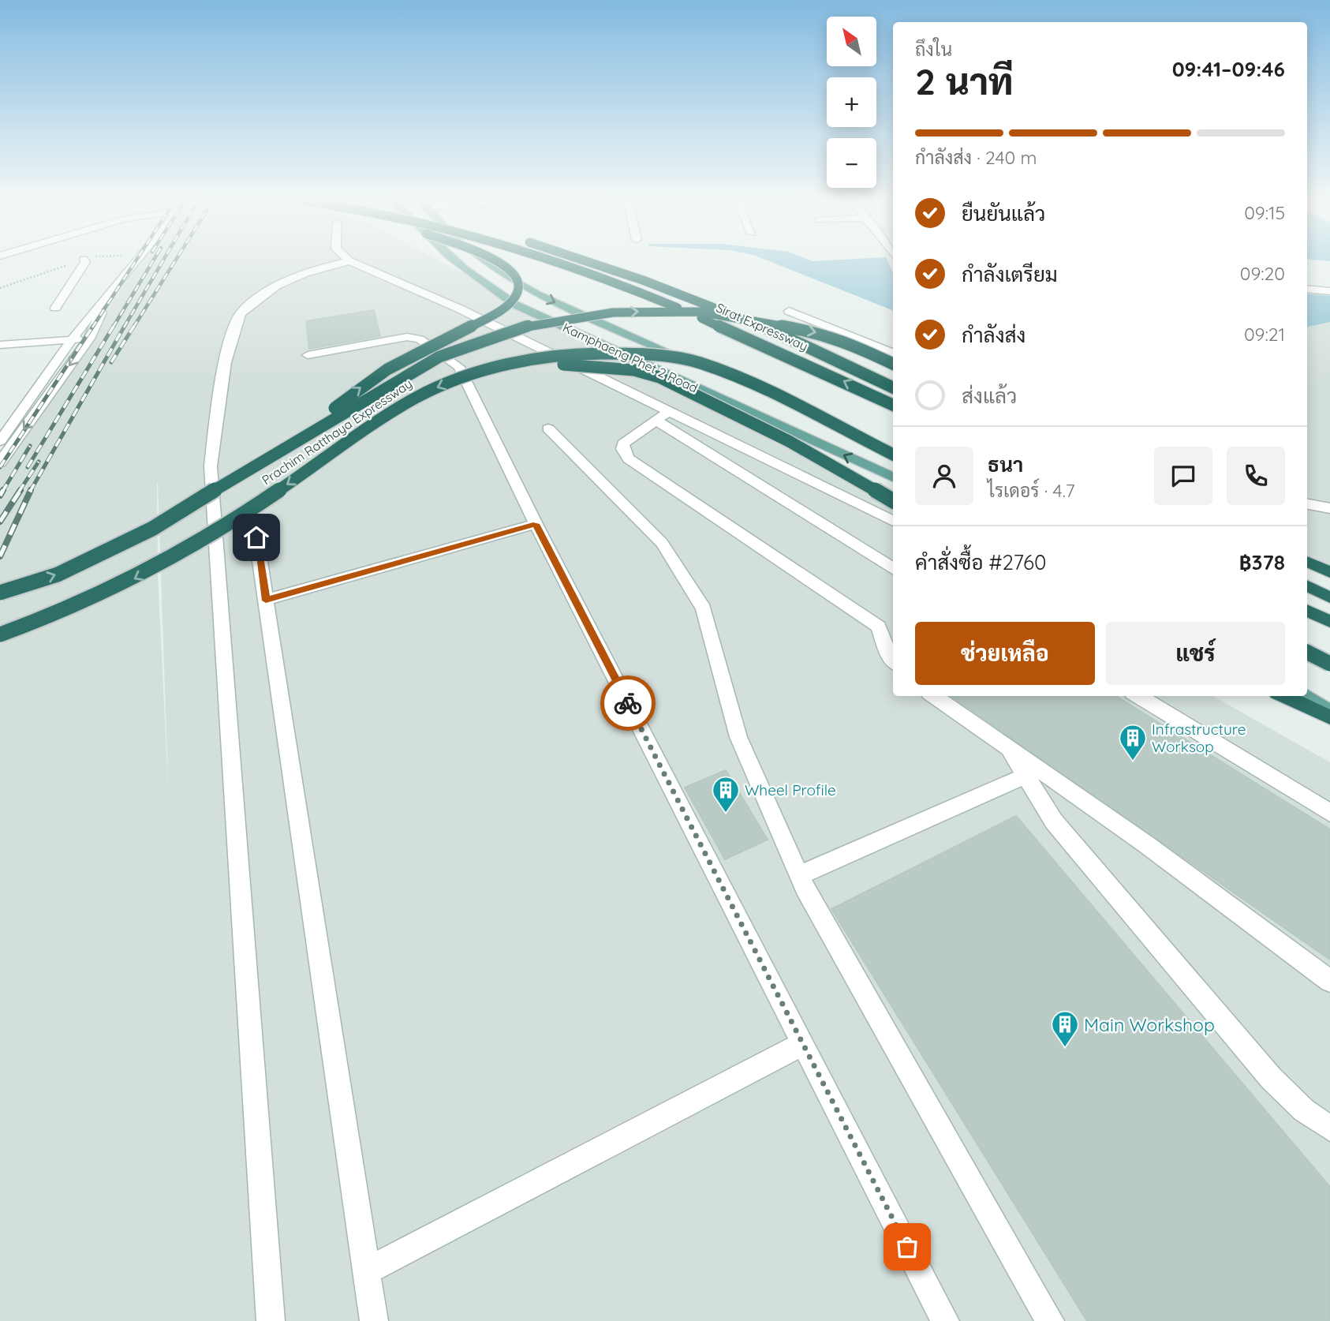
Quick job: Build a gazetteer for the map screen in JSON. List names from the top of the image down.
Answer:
{
  "streets": {
    "highway": ["Sirat Expressway", "Prachim Ratthaya Expressway"],
    "main road": ["Kamphaeng Phet 2 Road"]
  },
  "places": {
    "building": ["Infrastructure Worksop", "Wheel Profile", "Main Workshop"]
  },
  "north": "top left",
  "page": {
    "map_buttons": ["+", "−"],
    "heading": ["2 นาที", "ถึงใน", "09:41–09:46"],
    "panel": [
      "ธนา",
      "ไรเดอร์ · 4.7",
      "คำสั่งซื้อ #2760",
      "฿378"
    ],
    "bar": "กำลังส่ง · 240 m",
    "list": [
      ["ยืนยันแล้ว", "09:15"],
      ["กำลังเตรียม", "09:20"],
      ["กำลังส่ง", "09:21"],
      "ส่งแล้ว"
    ],
    "buttons": ["ช่วยเหลือ", "แชร์"]
  }
}
